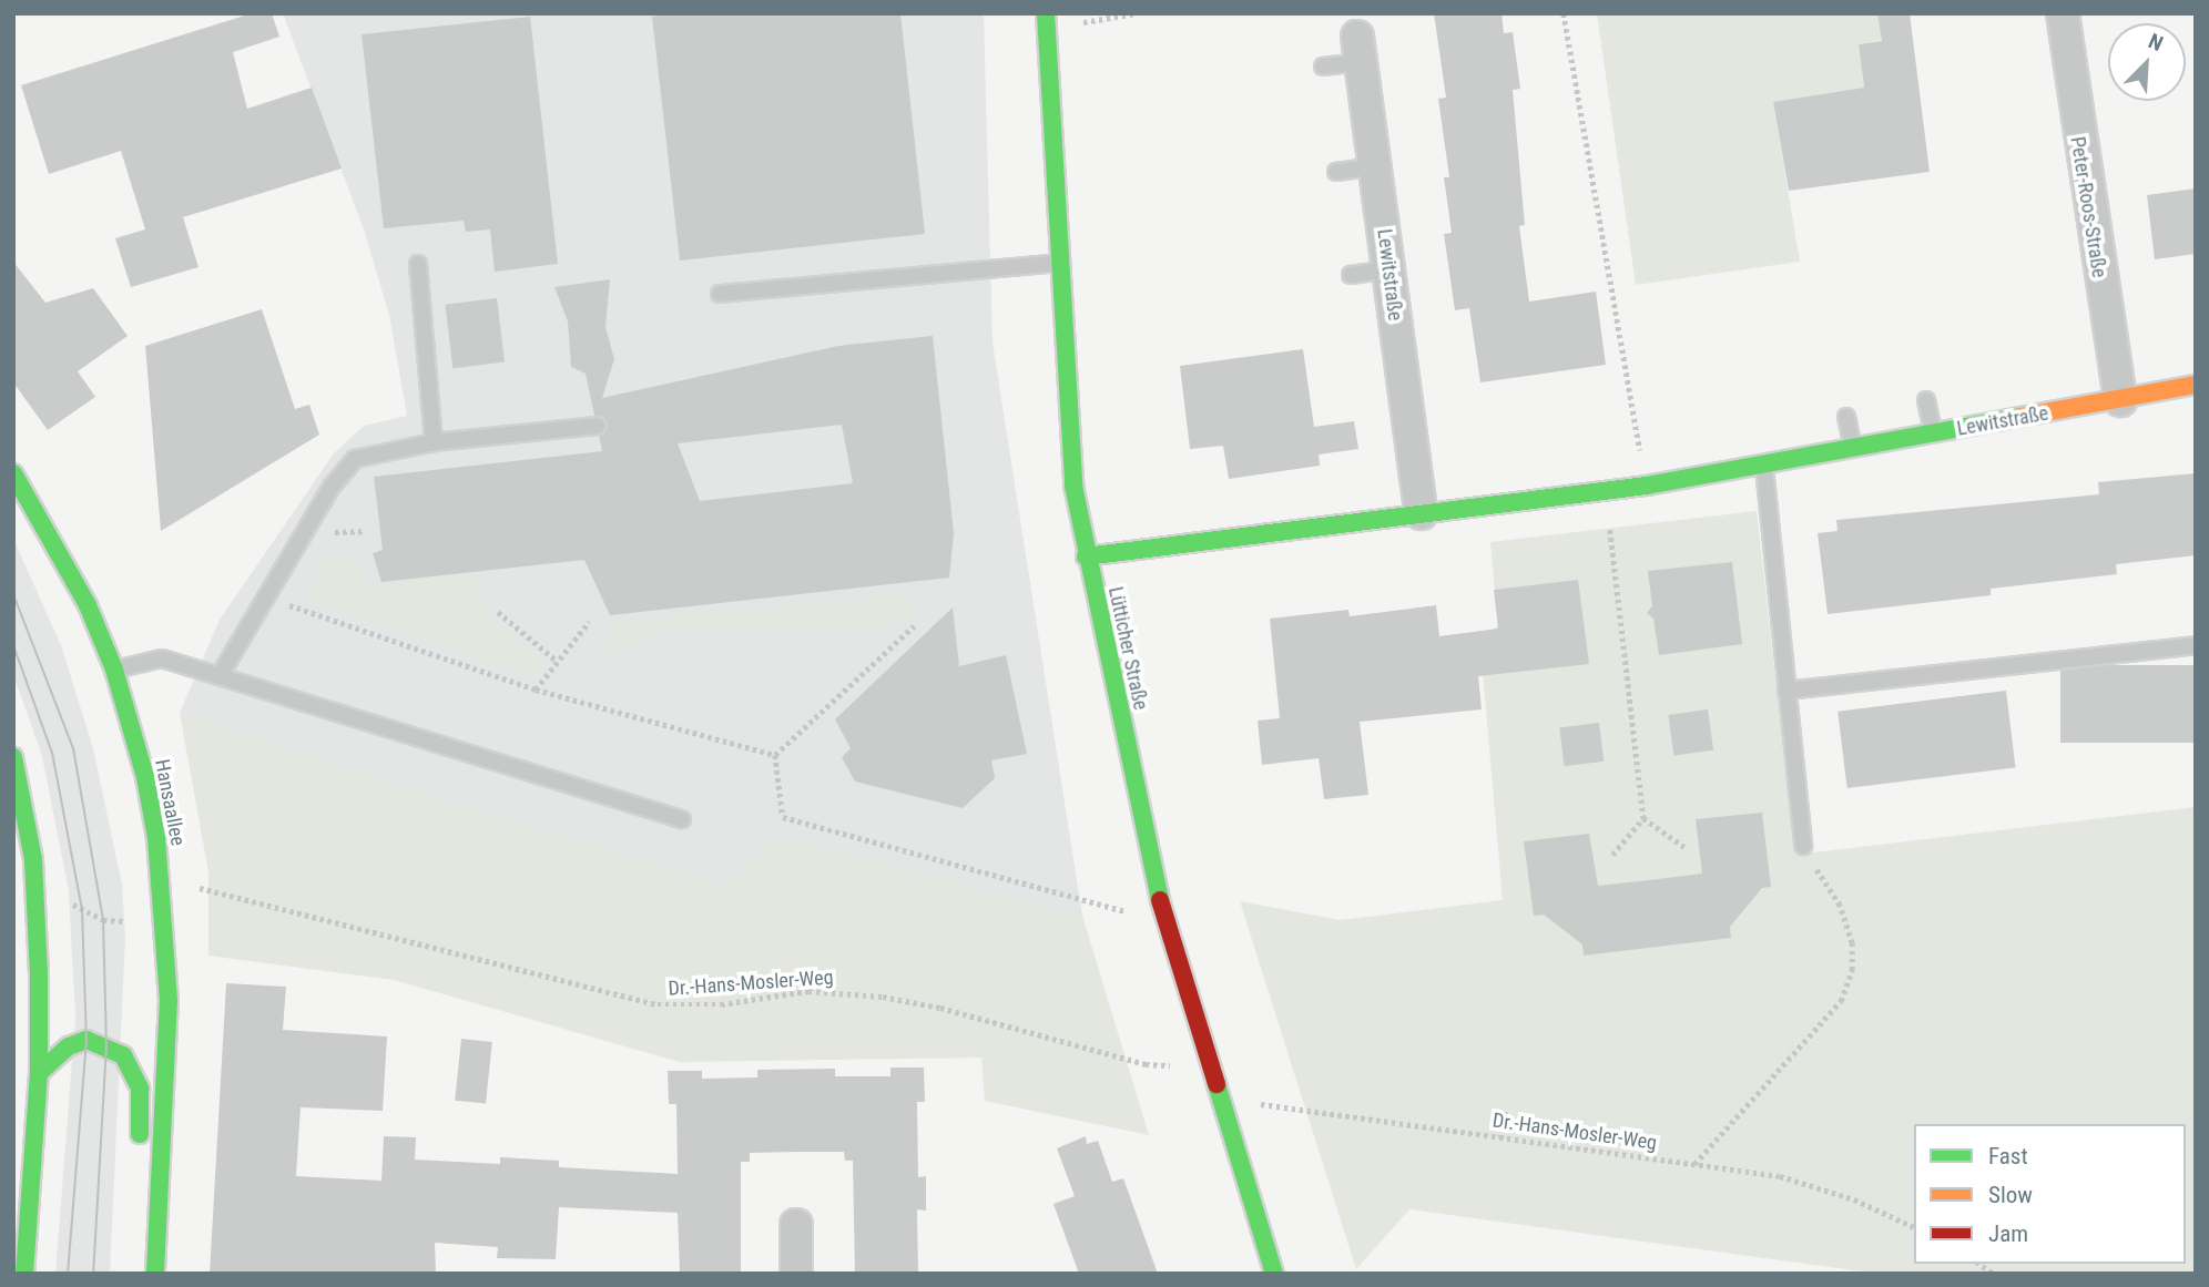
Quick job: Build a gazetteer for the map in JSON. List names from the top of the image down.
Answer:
{
  "streets": {
    "street": [
      "Peter-Roos-Straße",
      "Lewitstraße",
      "Lütticher Straße",
      "Hansaallee"
    ],
    "path": ["Dr.-Hans-Mosler-Weg"]
  },
  "crossings": [
    ["Peter-Roos-Straße", "Lewitstraße"],
    ["Lewitstraße", "Lütticher Straße"],
    ["Lütticher Straße", "Dr.-Hans-Mosler-Weg"],
    ["Hansaallee", "Dr.-Hans-Mosler-Weg"]
  ],
  "legend": ["Fast", "Slow", "Jam"],
  "north": "top right"
}
